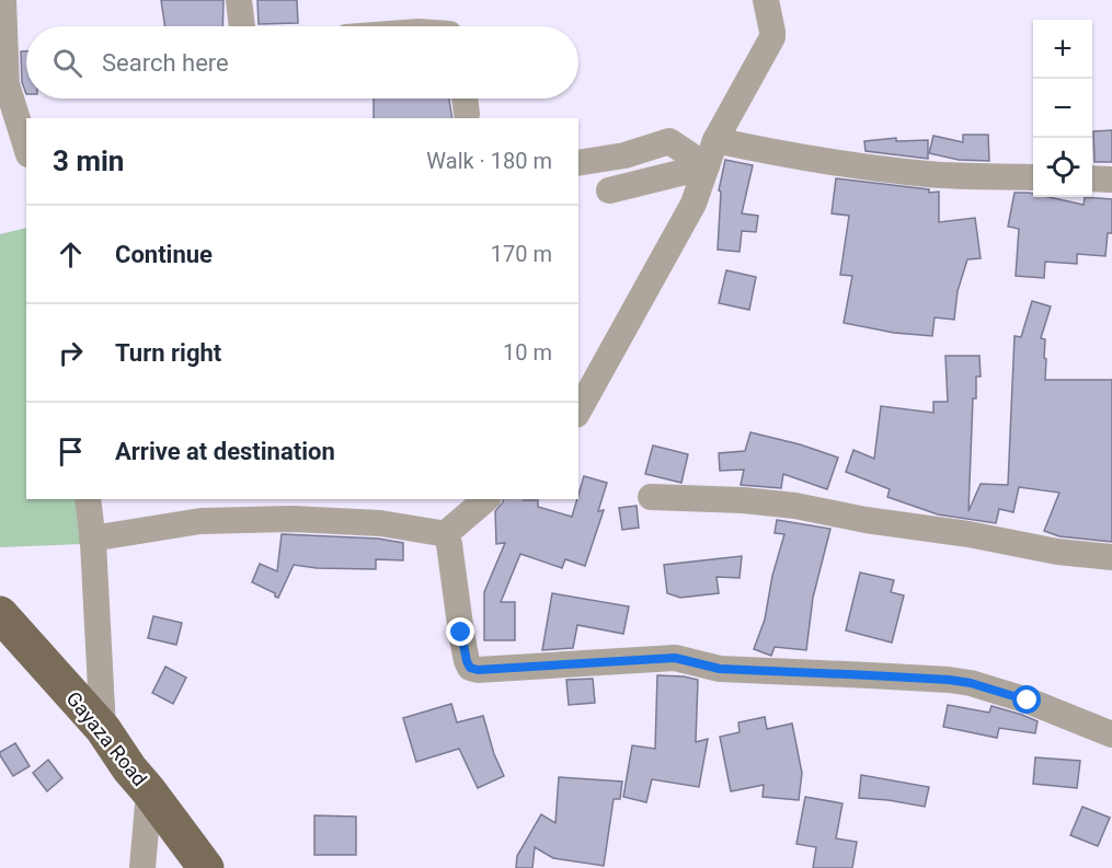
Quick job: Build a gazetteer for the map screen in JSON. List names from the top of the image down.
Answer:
{
  "streets": {
    "main road": ["Gayaza Road"]
  },
  "page": {
    "map_buttons": ["+", "−"],
    "search": "Search here",
    "heading": ["3 min", "Walk · 180 m"],
    "list": [
      ["Continue", "170 m"],
      ["Turn right", "10 m"],
      "Arrive at destination"
    ]
  }
}
